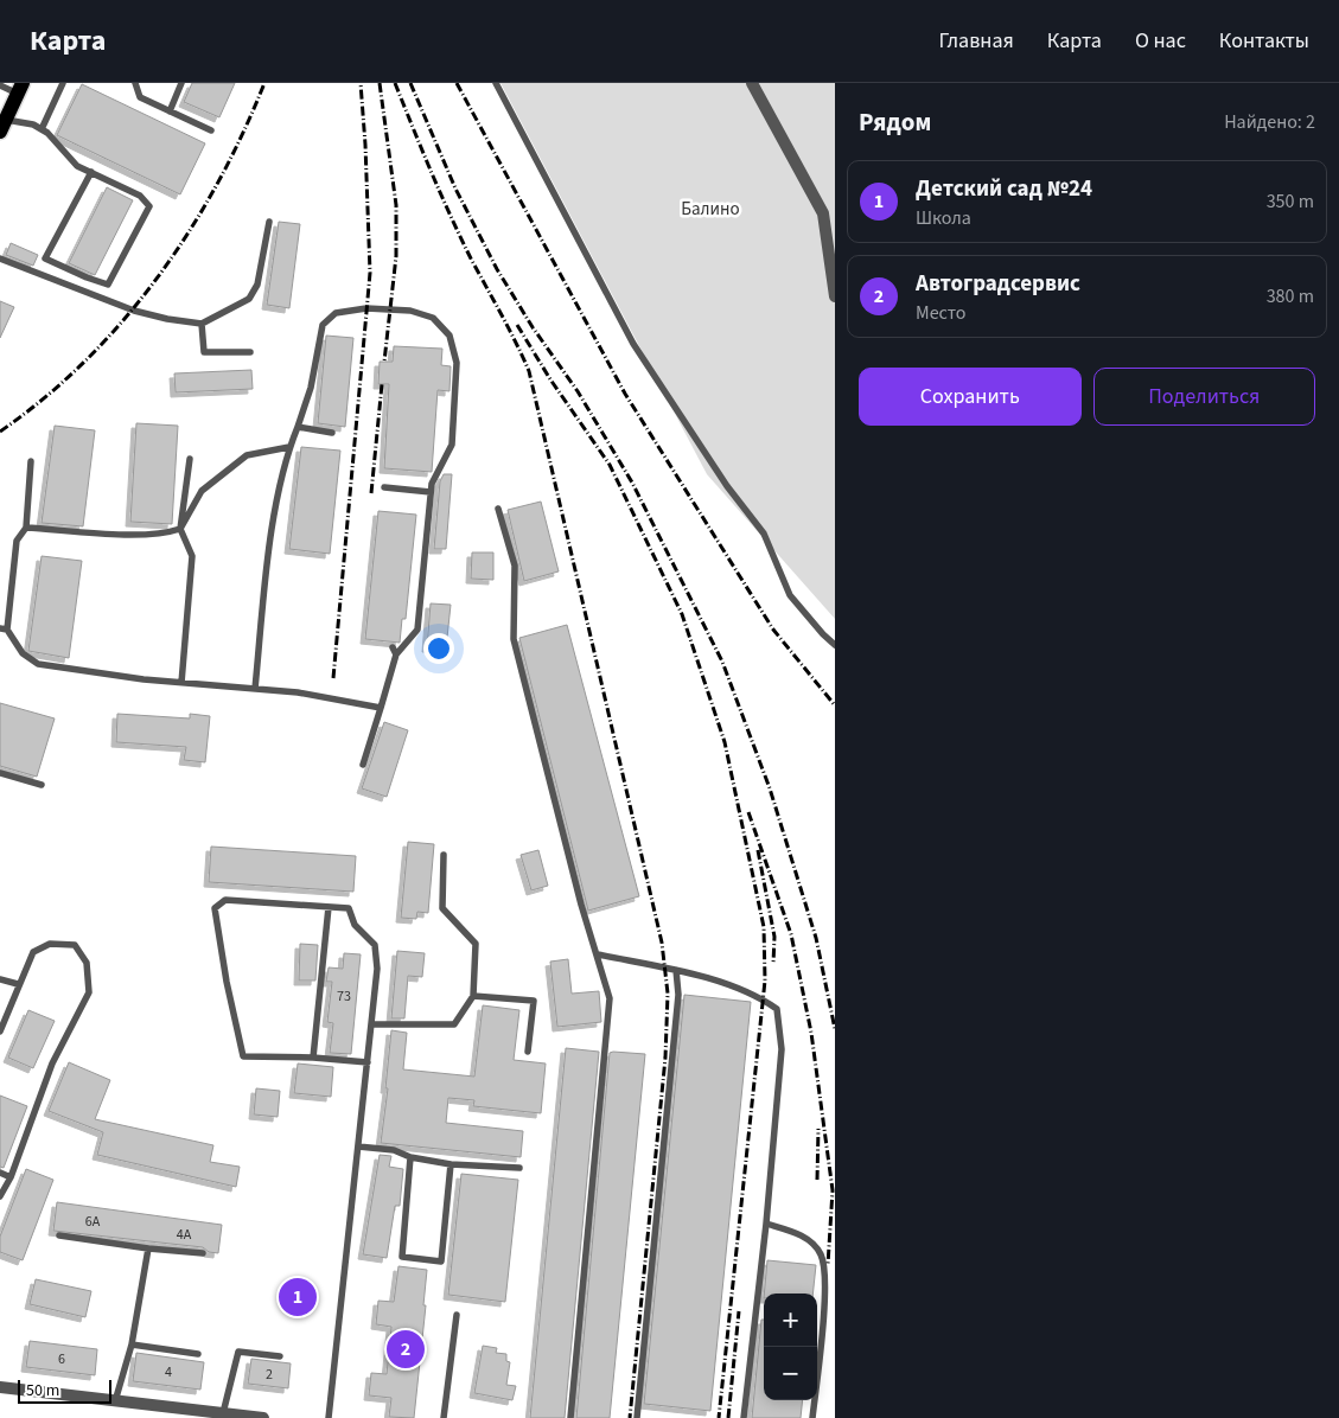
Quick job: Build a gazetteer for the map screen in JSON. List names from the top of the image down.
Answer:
{
  "parks": ["Балино"],
  "house_numbers": [
    "73",
    "6А",
    "4А",
    "6",
    "4",
    "2"
  ],
  "scale_bar": "50 m",
  "page": {
    "header": "Карта",
    "nav": [
      "Главная",
      "Карта",
      "О нас",
      "Контакты"
    ],
    "heading": ["Рядом", "Найдено: 2"],
    "list": [
      {
        "mark": "1",
        "name": "Детский сад №24",
        "note": "Школа",
        "value": "350 m"
      },
      {
        "mark": "2",
        "name": "Автоградсервис",
        "note": "Место",
        "value": "380 m"
      }
    ],
    "buttons": ["Сохранить", "Поделиться"],
    "pins": ["1", "2"],
    "map_buttons": ["+", "−"],
    "scale": "50 m"
  }
}
